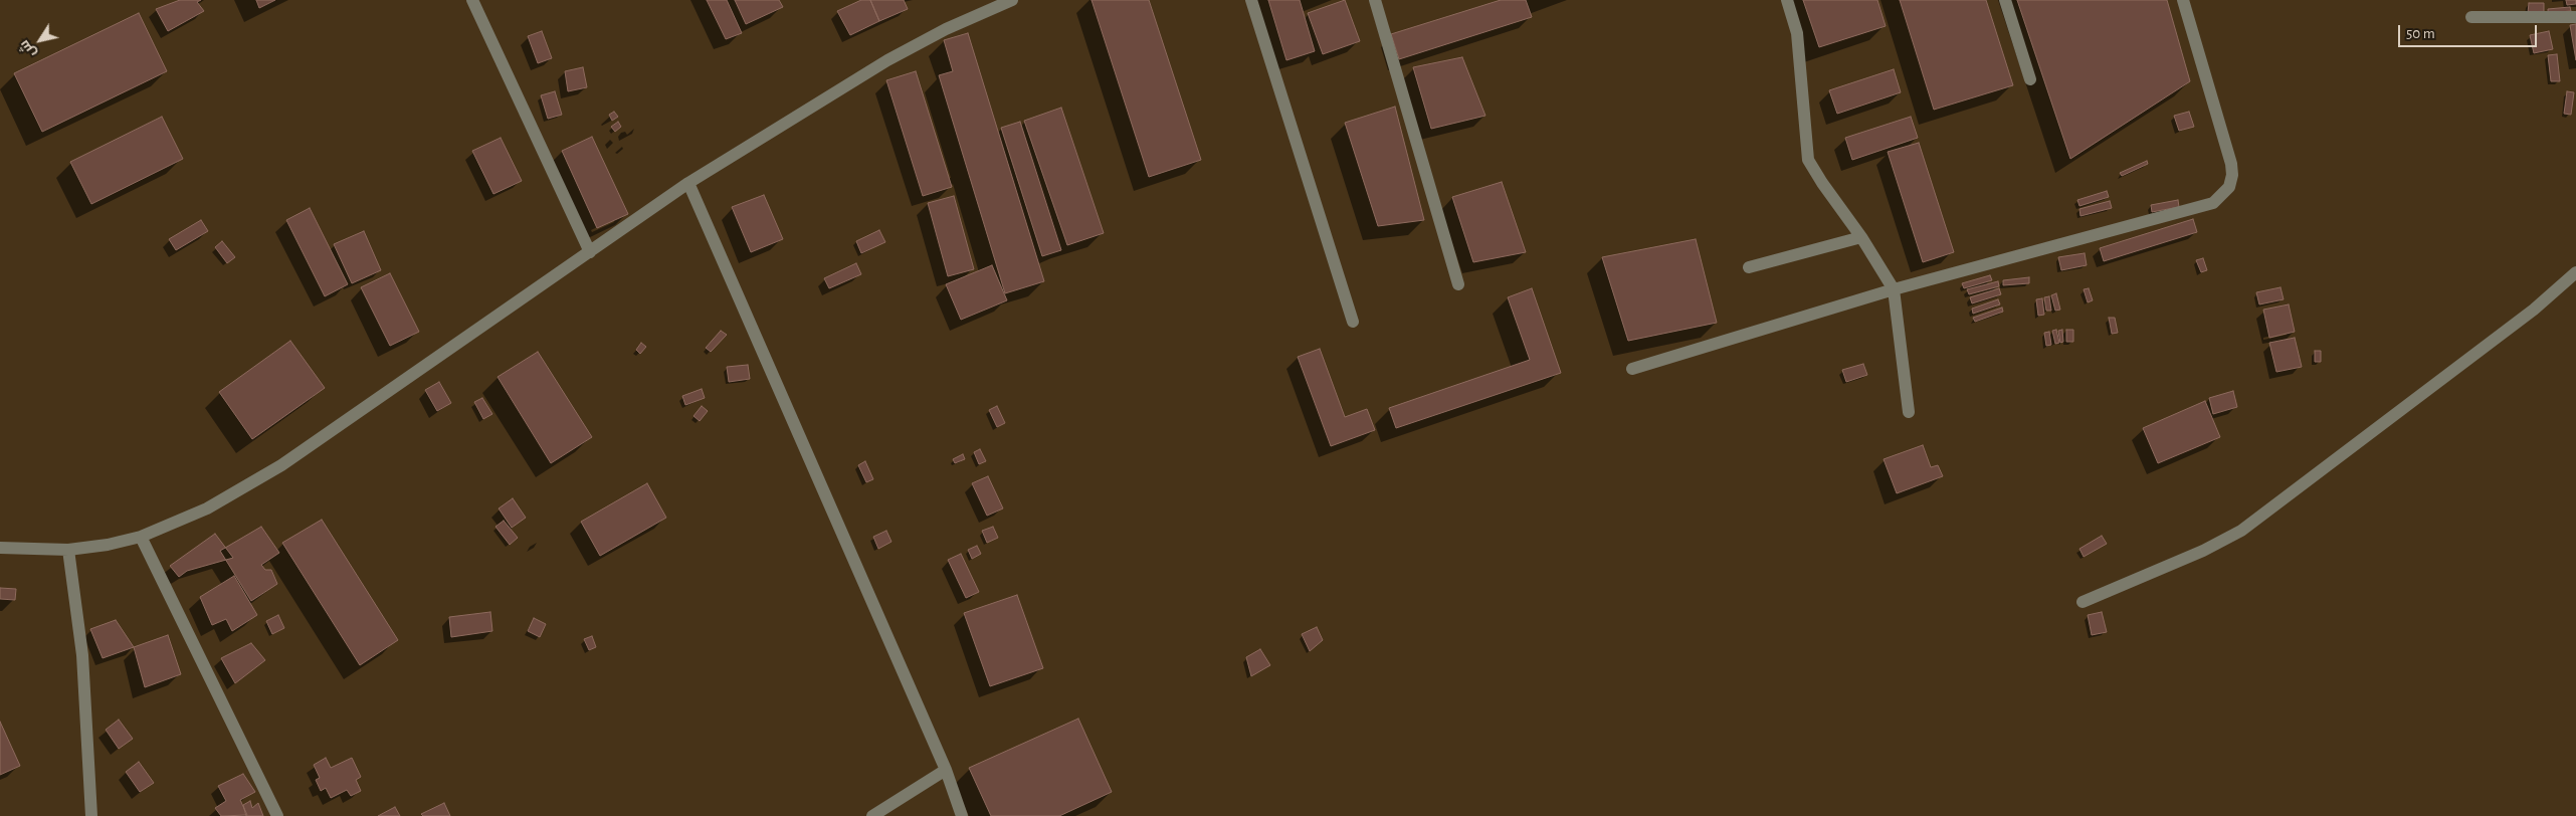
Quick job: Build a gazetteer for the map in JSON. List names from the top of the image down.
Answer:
{
  "scale_bar": "50 m",
  "north": "bottom left"
}
